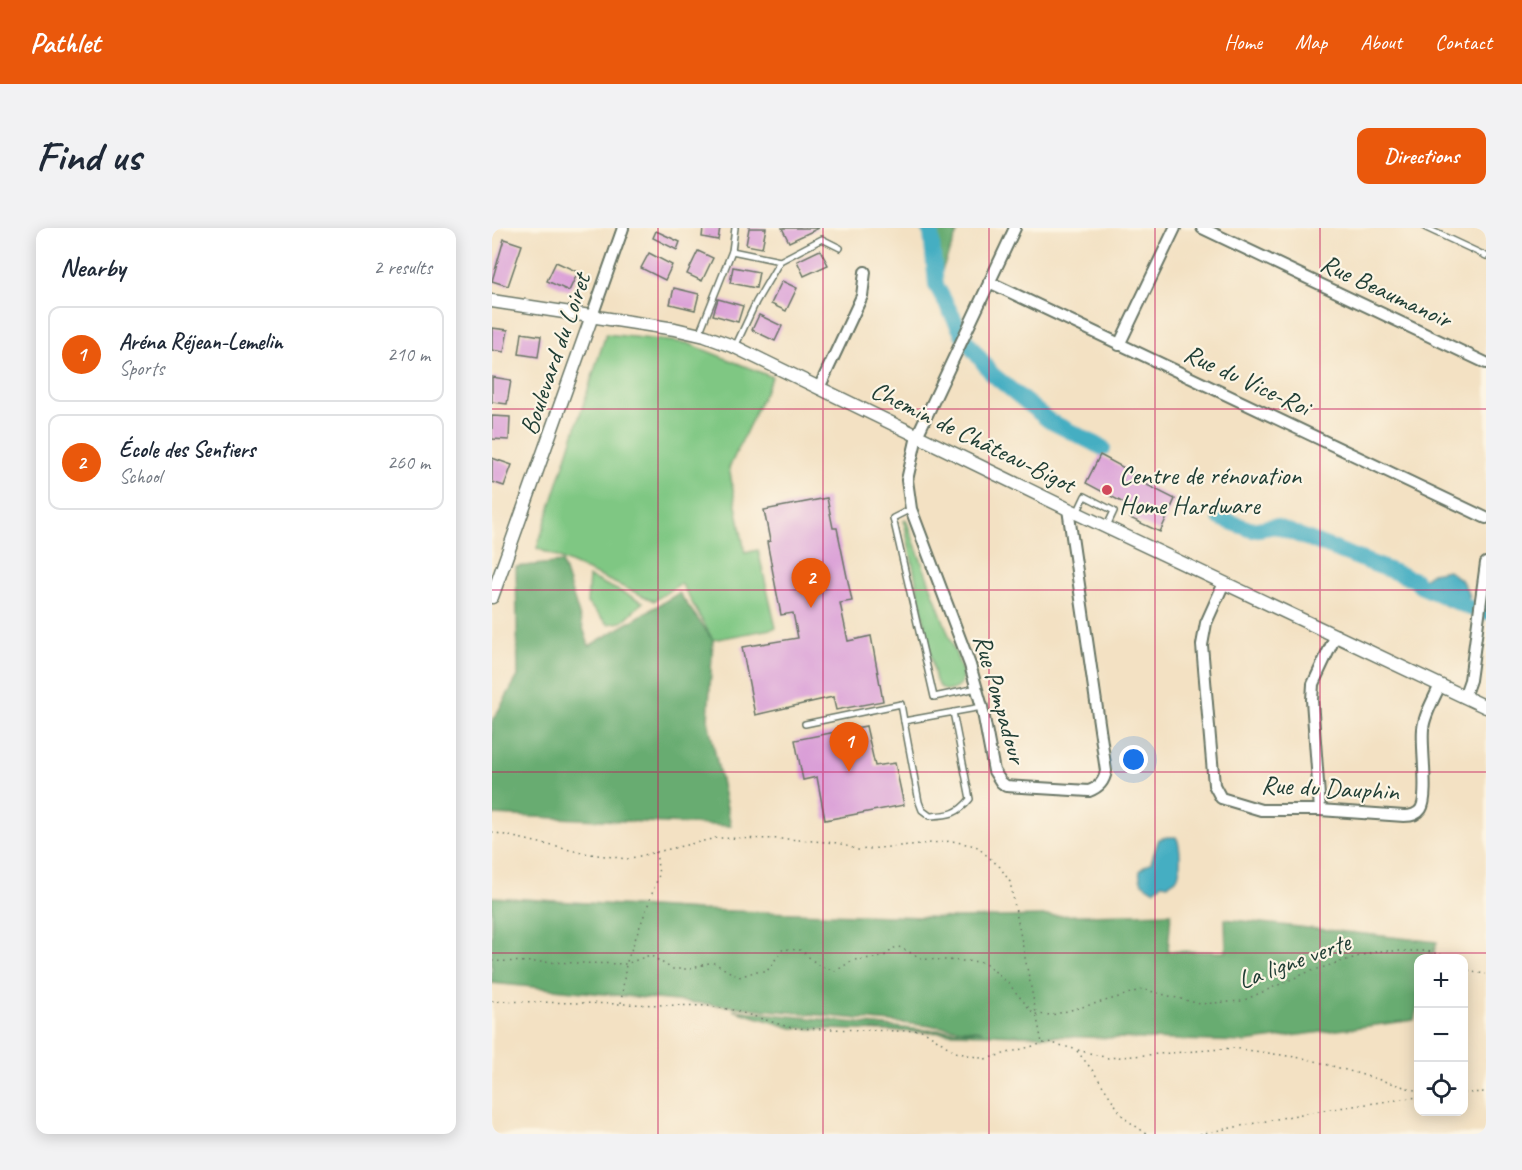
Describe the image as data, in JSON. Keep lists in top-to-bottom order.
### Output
{
  "streets": {
    "street": [
      "Rue Beaumanoir",
      "Boulevard du Loiret",
      "Rue du Vice-Roi",
      "Chemin de Château-Bigot",
      "Rue Pompadour",
      "Rue du Dauphin"
    ],
    "path": ["La ligne verte"]
  },
  "crossings": [
    ["Boulevard du Loiret", "Chemin de Château-Bigot"],
    ["Rue du Vice-Roi", "Rue Pompadour"],
    ["Chemin de Château-Bigot", "Rue Pompadour"],
    ["Chemin de Château-Bigot", "Rue du Dauphin"]
  ],
  "places": ["Centre de rénovation Home Hardware"],
  "page": {
    "header": "Pathlet",
    "nav": [
      "Home",
      "Map",
      "About",
      "Contact"
    ],
    "buttons": "Directions",
    "title": "Find us",
    "heading": ["Nearby", "2 results"],
    "list": [
      {
        "mark": "1",
        "name": "Aréna Réjean‑Lemelin",
        "note": "Sports",
        "value": "210 m"
      },
      {
        "mark": "2",
        "name": "École des Sentiers",
        "note": "School",
        "value": "260 m"
      }
    ],
    "pins": ["2", "1"],
    "map_buttons": ["+", "−"]
  }
}
